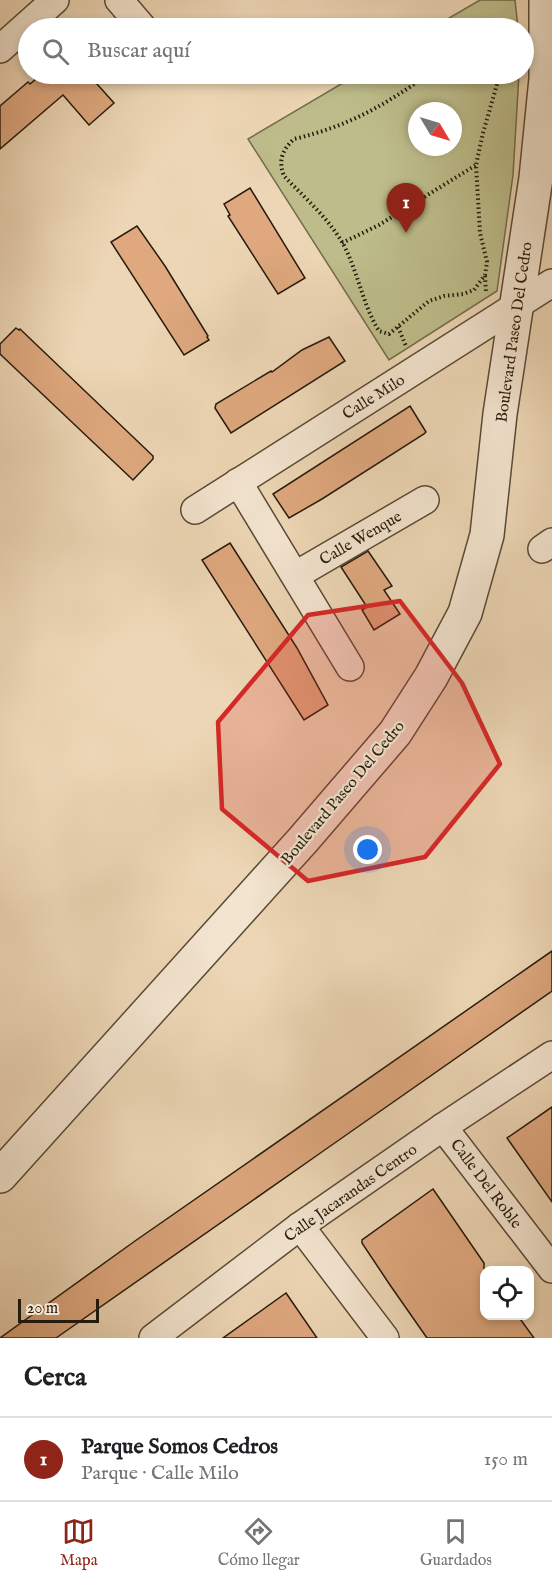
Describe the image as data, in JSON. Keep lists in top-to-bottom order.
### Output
{
  "streets": {
    "street": [
      "Boulevard Paseo Del Cedro",
      "Calle Milo",
      "Calle Wenque",
      "Calle Del Roble",
      "Calle Jacarandas Centro"
    ]
  },
  "crossings": [
    ["Boulevard Paseo Del Cedro", "Calle Milo"],
    ["Calle Del Roble", "Calle Jacarandas Centro"]
  ],
  "scale_bar": "20 m",
  "north": "bottom right",
  "page": {
    "search": "Buscar aquí",
    "pins": "1",
    "scale": "20 m",
    "heading": "Cerca",
    "list": [
      {
        "mark": "1",
        "name": "Parque Somos Cedros",
        "note": "Parque · Calle Milo",
        "value": "150 m"
      }
    ],
    "nav": ["Mapa", "Cómo llegar", "Guardados"]
  }
}
